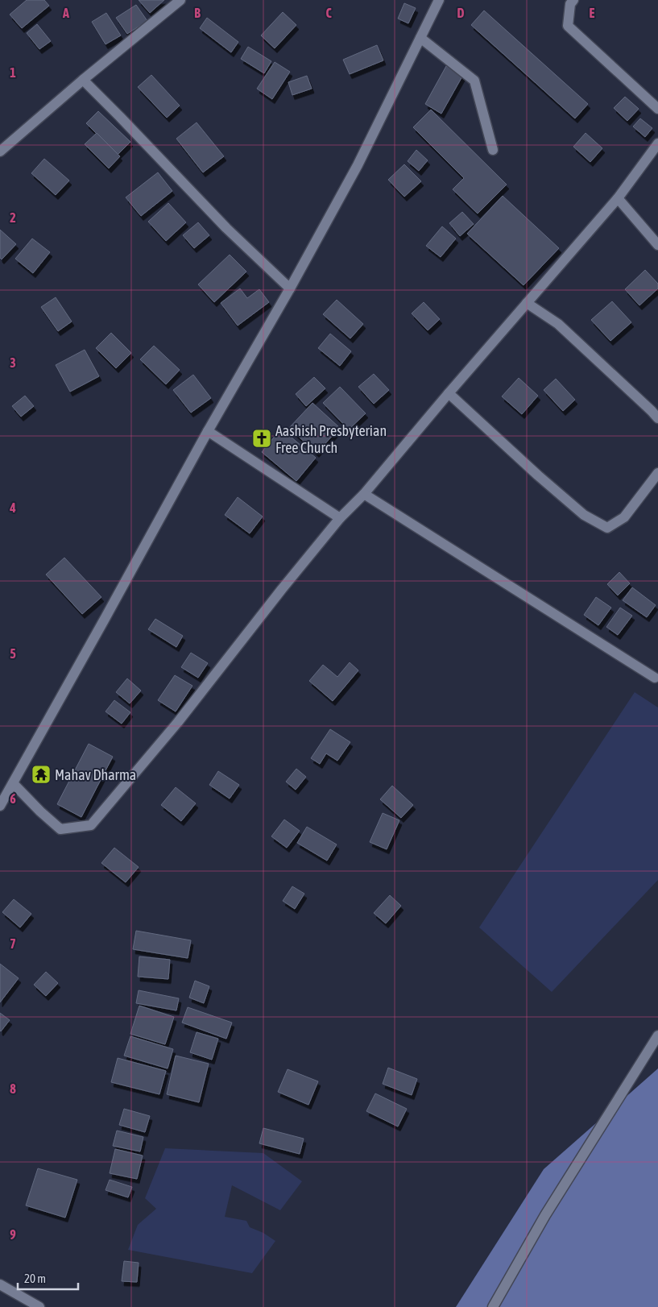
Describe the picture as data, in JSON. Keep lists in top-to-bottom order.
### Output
{
  "places": {
    "church": ["Aashish Presbyterian Free Church"],
    "temple": ["Mahav Dharma"]
  },
  "scale_bar": "20 m",
  "grid": {
    "columns": [
      "A",
      "B",
      "C",
      "D",
      "E"
    ],
    "rows": [
      "1",
      "2",
      "3",
      "4",
      "5",
      "6",
      "7",
      "8",
      "9"
    ]
  }
}
